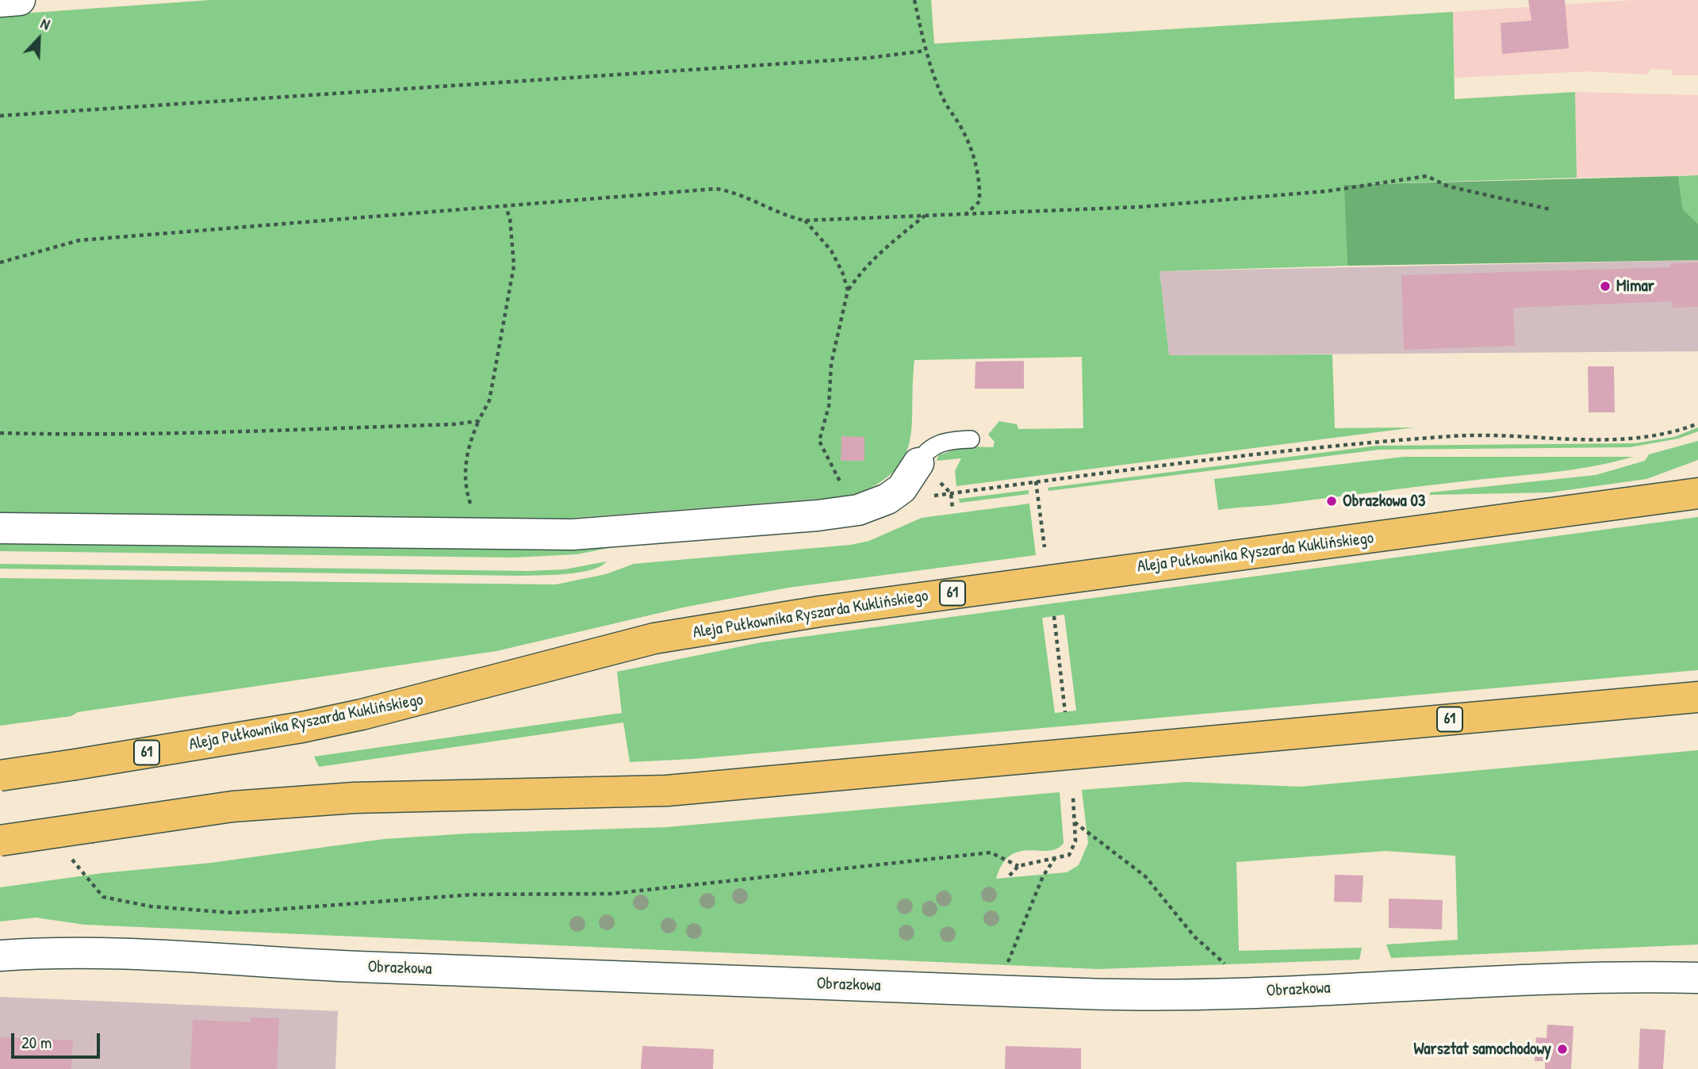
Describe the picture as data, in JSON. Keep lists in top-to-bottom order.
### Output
{
  "streets": {
    "main road": ["Aleja Pułkownika Ryszarda Kuklińskiego", "61"],
    "street": ["Obrazkowa"]
  },
  "places": ["Mimar", "Obrazkowa 03", "Warsztat samochodowy"],
  "scale_bar": "20 m",
  "north": "top right"
}
